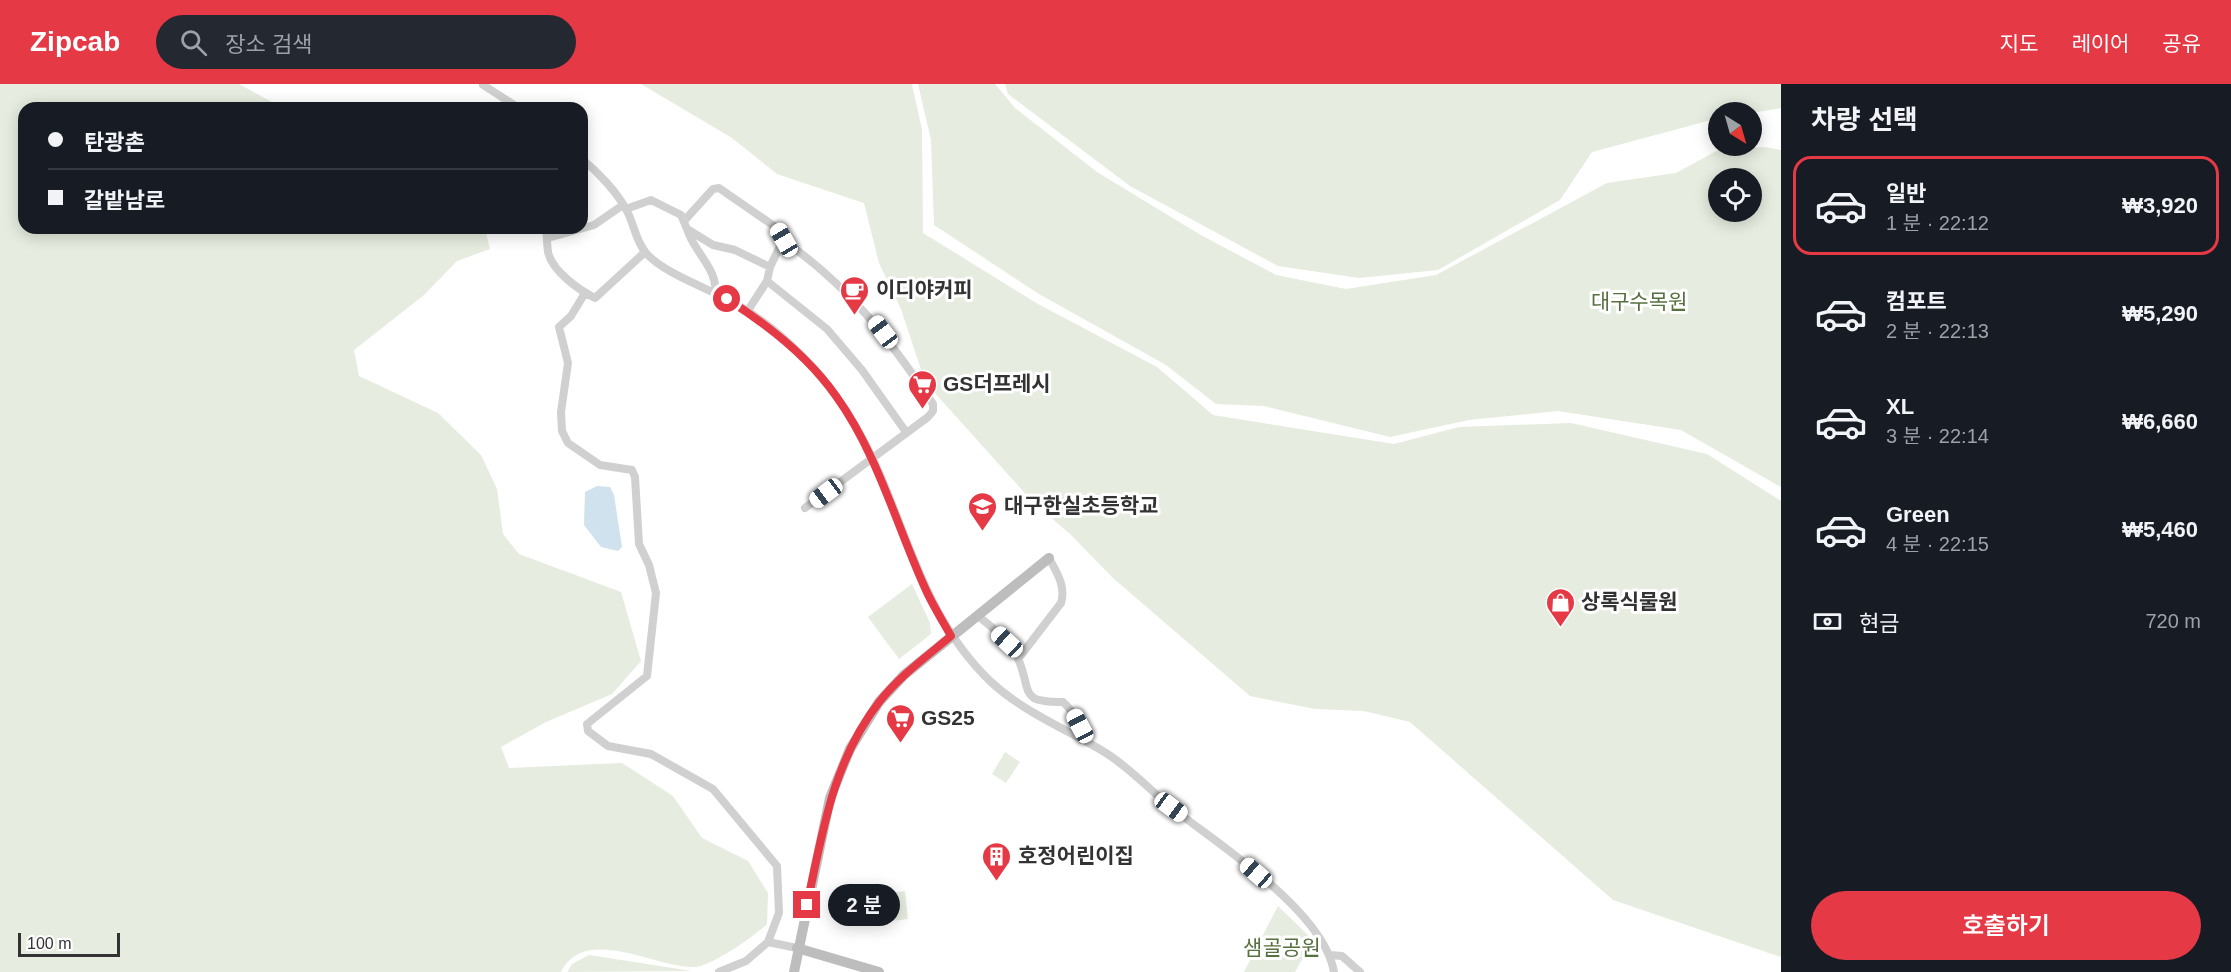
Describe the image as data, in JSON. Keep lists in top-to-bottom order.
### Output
{
  "parks": ["대구수목원", "샘골공원"],
  "places": {
    "cafe": ["이디야커피"],
    "supermarket": ["GS더프레시", "GS25"],
    "school or university": ["대구한실초등학교"],
    "shop": ["상록식물원"],
    "building": ["호정어린이집"]
  },
  "scale_bar": "100 m",
  "north": "bottom right",
  "page": {
    "header": "Zipcab",
    "search": "장소 검색",
    "nav": ["지도", "레이어", "공유"],
    "heading": "차량 선택",
    "banner": ["탄광촌", "갈밭남로"],
    "list": [
      {
        "name": "일반",
        "note": "1 분 · 22:12",
        "value": "₩3,920"
      },
      {
        "name": "컴포트",
        "note": "2 분 · 22:13",
        "value": "₩5,290"
      },
      {
        "name": "XL",
        "note": "3 분 · 22:14",
        "value": "₩6,660"
      },
      {
        "name": "Green",
        "note": "4 분 · 22:15",
        "value": "₩5,460"
      }
    ],
    "pay": ["현금", "720 m"],
    "buttons": "호출하기",
    "bubble": "2 분",
    "scale": "100 m"
  }
}
